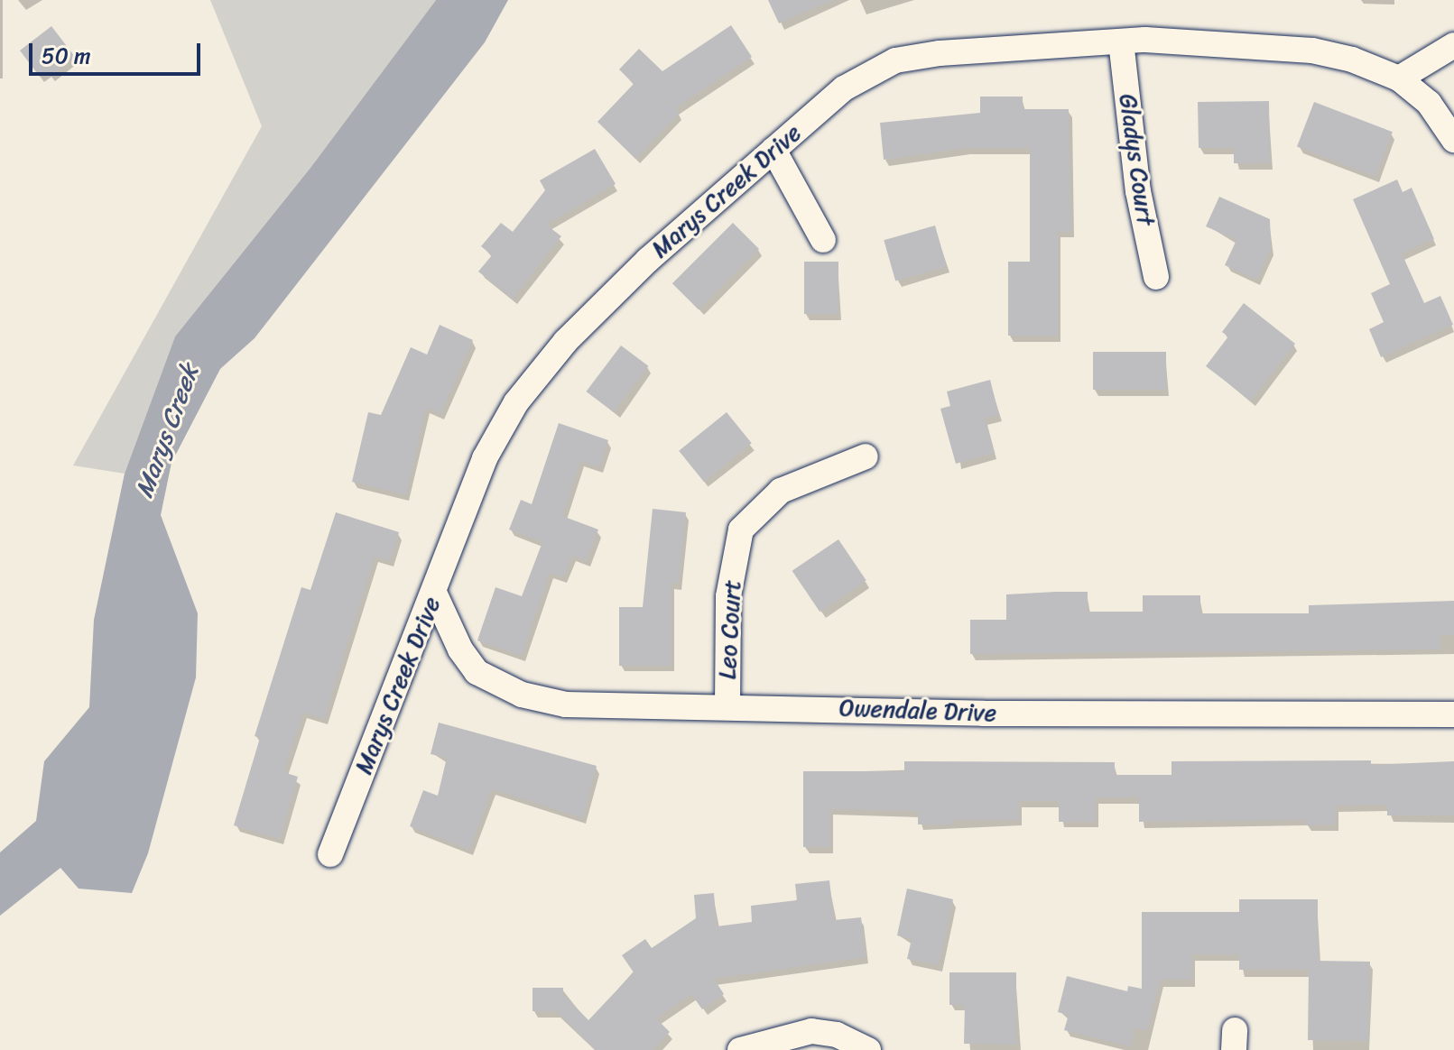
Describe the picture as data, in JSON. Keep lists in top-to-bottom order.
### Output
{
  "streets": {
    "street": [
      "Gladys Court",
      "Marys Creek Drive",
      "Leo Court",
      "Owendale Drive"
    ]
  },
  "crossings": [
    ["Gladys Court", "Marys Creek Drive"],
    ["Marys Creek Drive", "Owendale Drive"],
    ["Leo Court", "Owendale Drive"]
  ],
  "water": ["Marys Creek"],
  "scale_bar": "50 m"
}
